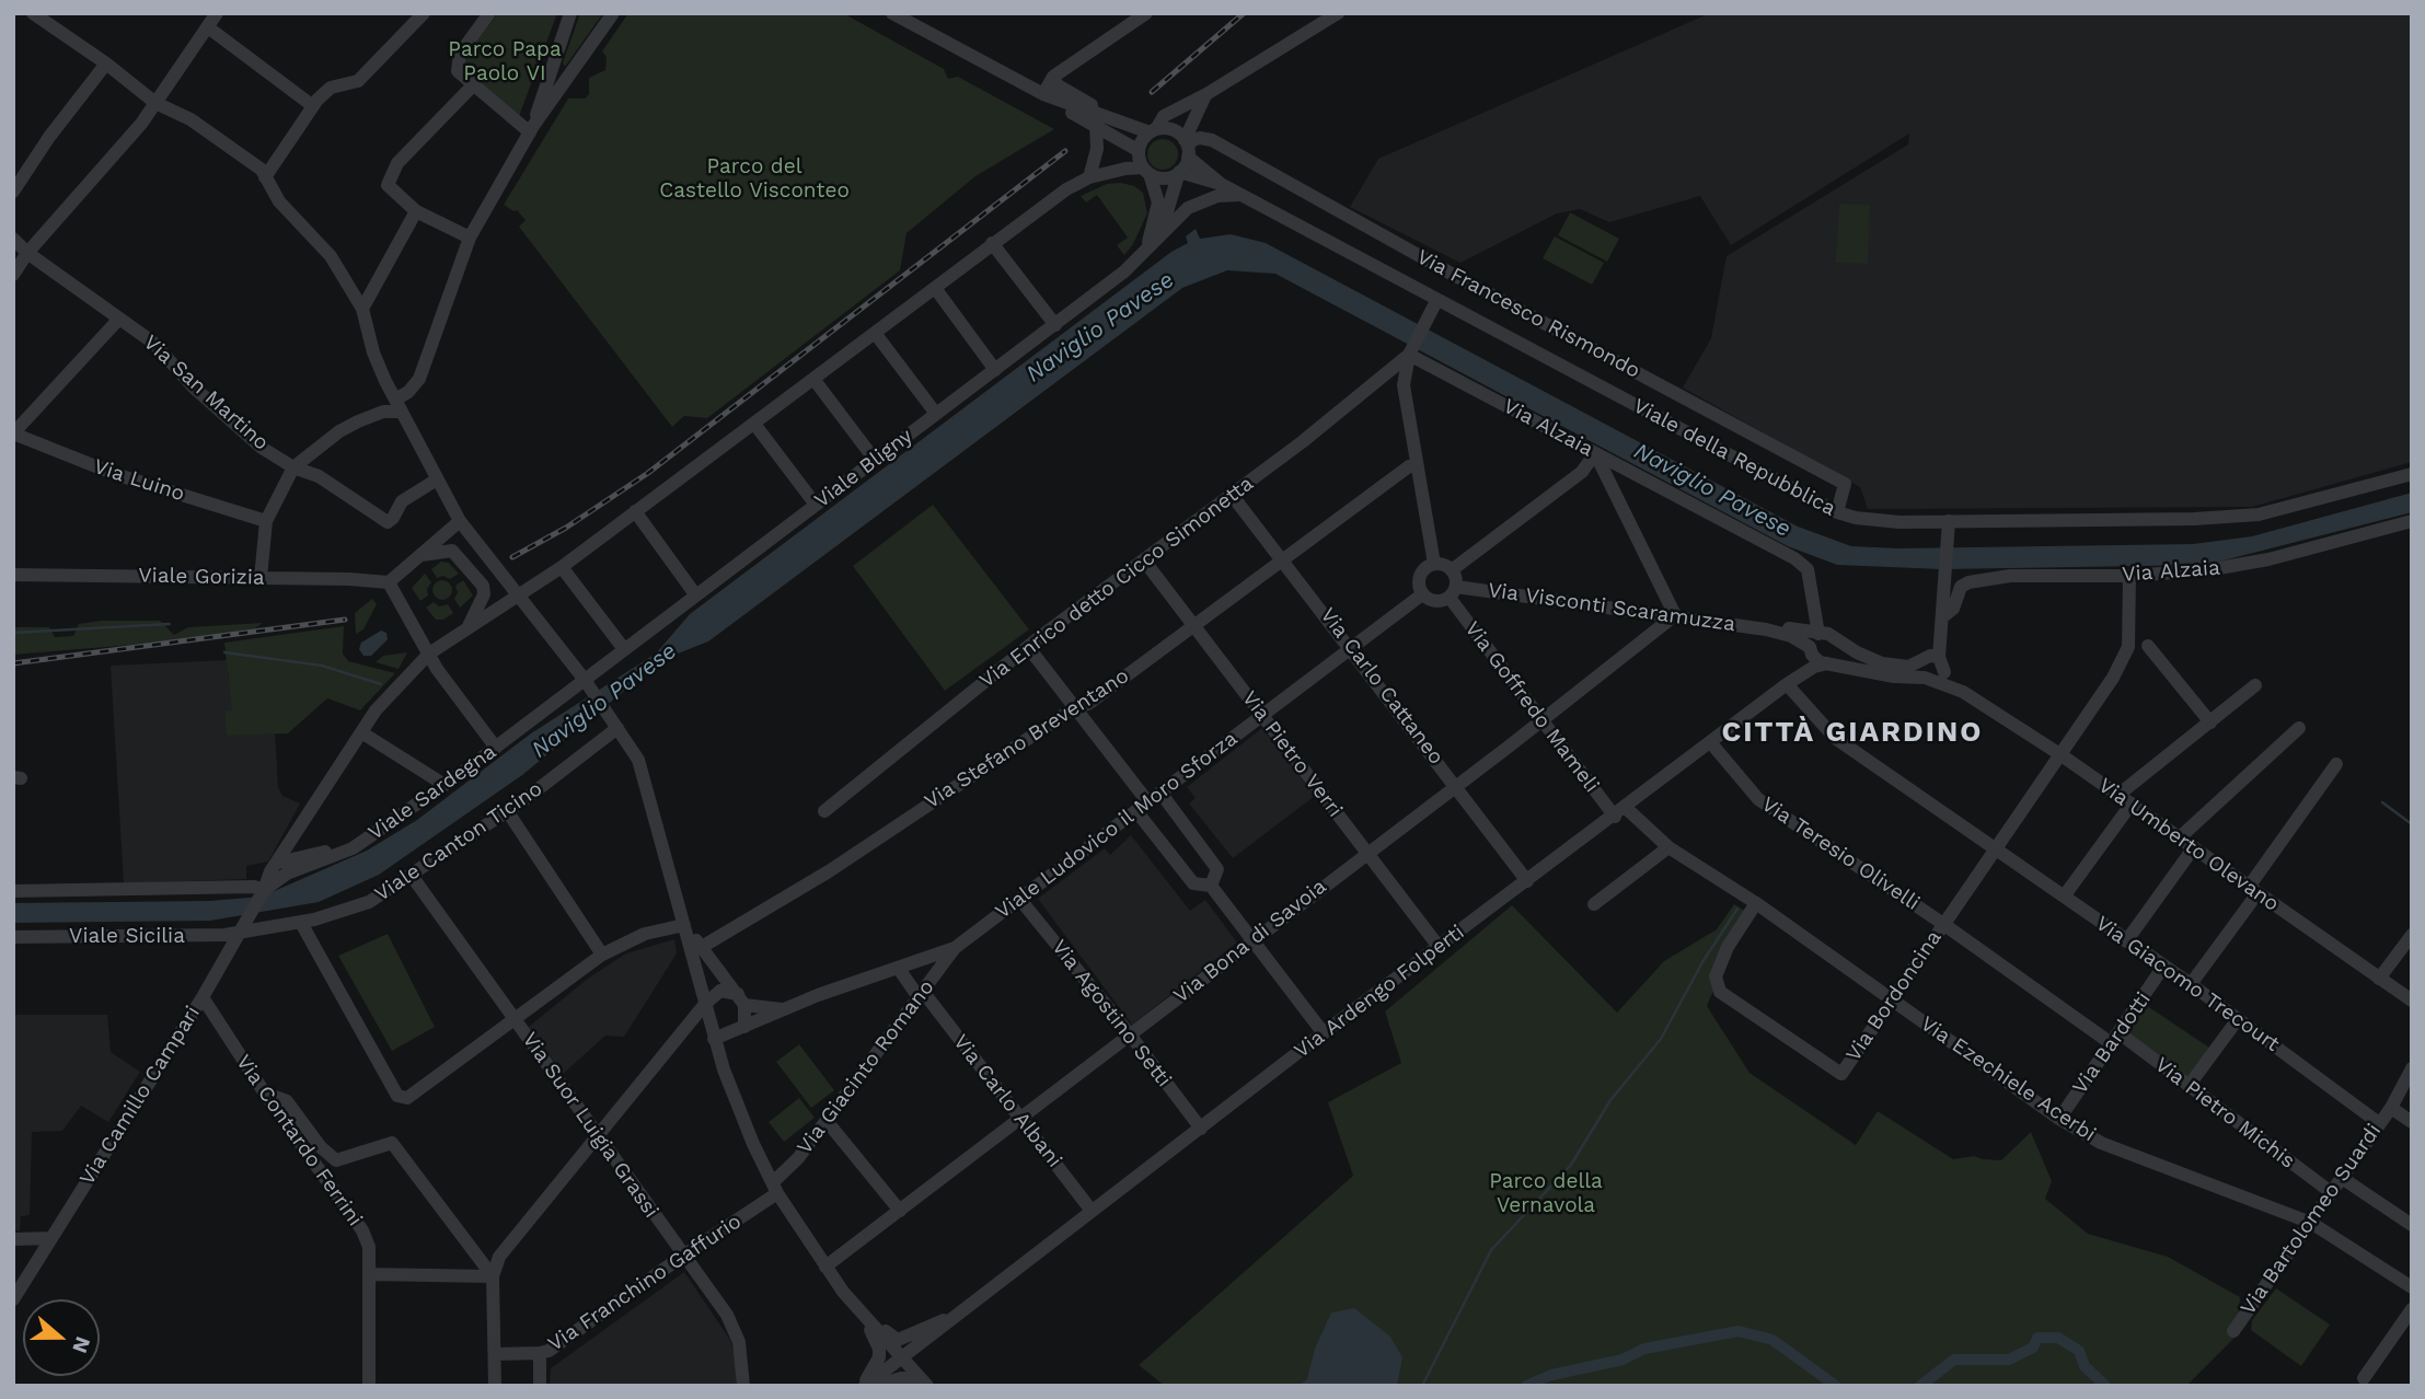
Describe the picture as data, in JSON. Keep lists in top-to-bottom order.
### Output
{
  "streets": {
    "street": [
      "Via Francesco Rismondo",
      "Via San Martino",
      "Via Alzaia",
      "Viale della Repubblica",
      "Viale Bligny",
      "Via Luino",
      "Viale Gorizia",
      "Via Enrico detto Cicco Simonetta",
      "Via Visconti Scaramuzza",
      "Via Carlo Cattaneo",
      "Via Goffredo Mameli",
      "Via Stefano Breventano",
      "Via Pietro Verri",
      "Viale Sardegna",
      "Viale Ludovico il Moro Sforza",
      "Viale Canton Ticino",
      "Via Umberto Olevano",
      "Via Teresio Olivelli",
      "Viale Sicilia",
      "Via Bona di Savoia",
      "Via Giacomo Trecourt",
      "Via Ardengo Folperti",
      "Via Bordoncina",
      "Via Agostino Setti",
      "Via Bardotti",
      "Via Giacinto Romano",
      "Via Ezechiele Acerbi",
      "Via Camillo Campari",
      "Via Carlo Albani",
      "Via Pietro Michis",
      "Via Suor Luigia Grassi",
      "Via Contardo Ferrini",
      "Via Bartolomeo Suardi",
      "Via Franchino Gaffurio"
    ]
  },
  "crossings": [
    ["Via Francesco Rismondo", "Viale della Repubblica"],
    ["Via Francesco Rismondo", "Viale Bligny"],
    ["Via Alzaia", "Via Enrico detto Cicco Simonetta"],
    ["Via Alzaia", "Via Visconti Scaramuzza"],
    ["Via Alzaia", "Via Ardengo Folperti"],
    ["Via Alzaia", "Via Bordoncina"],
    ["Viale della Repubblica", "Viale Bligny"],
    ["Viale Bligny", "Viale Sardegna"],
    ["Via Enrico detto Cicco Simonetta", "Via Carlo Cattaneo"],
    ["Via Enrico detto Cicco Simonetta", "Via Pietro Verri"],
    ["Via Visconti Scaramuzza", "Via Goffredo Mameli"],
    ["Via Visconti Scaramuzza", "Viale Ludovico il Moro Sforza"],
    ["Via Visconti Scaramuzza", "Via Bona di Savoia"],
    ["Via Visconti Scaramuzza", "Via Ardengo Folperti"],
    ["Via Carlo Cattaneo", "Via Stefano Breventano"],
    ["Via Carlo Cattaneo", "Viale Ludovico il Moro Sforza"],
    ["Via Carlo Cattaneo", "Via Bona di Savoia"],
    ["Via Carlo Cattaneo", "Via Ardengo Folperti"],
    ["Via Goffredo Mameli", "Viale Ludovico il Moro Sforza"],
    ["Via Goffredo Mameli", "Via Bona di Savoia"],
    ["Via Goffredo Mameli", "Via Ardengo Folperti"],
    ["Via Goffredo Mameli", "Via Ezechiele Acerbi"],
    ["Via Stefano Breventano", "Via Pietro Verri"],
    ["Via Pietro Verri", "Viale Ludovico il Moro Sforza"],
    ["Via Pietro Verri", "Via Bona di Savoia"],
    ["Via Pietro Verri", "Via Ardengo Folperti"],
    ["Viale Sardegna", "Via Camillo Campari"],
    ["Viale Ludovico il Moro Sforza", "Via Agostino Setti"],
    ["Viale Ludovico il Moro Sforza", "Via Giacinto Romano"],
    ["Viale Ludovico il Moro Sforza", "Via Carlo Albani"],
    ["Viale Canton Ticino", "Viale Sicilia"],
    ["Viale Canton Ticino", "Via Camillo Campari"],
    ["Viale Canton Ticino", "Via Suor Luigia Grassi"],
    ["Via Umberto Olevano", "Via Ardengo Folperti"],
    ["Via Umberto Olevano", "Via Bordoncina"],
    ["Via Teresio Olivelli", "Via Ardengo Folperti"],
    ["Via Teresio Olivelli", "Via Bordoncina"],
    ["Via Teresio Olivelli", "Via Bardotti"],
    ["Via Teresio Olivelli", "Via Pietro Michis"],
    ["Viale Sicilia", "Via Camillo Campari"],
    ["Via Bona di Savoia", "Via Agostino Setti"],
    ["Via Bona di Savoia", "Via Carlo Albani"],
    ["Via Giacomo Trecourt", "Via Ardengo Folperti"],
    ["Via Giacomo Trecourt", "Via Bordoncina"],
    ["Via Giacomo Trecourt", "Via Bardotti"],
    ["Via Giacomo Trecourt", "Via Bartolomeo Suardi"],
    ["Via Ardengo Folperti", "Via Agostino Setti"],
    ["Via Ardengo Folperti", "Via Carlo Albani"],
    ["Via Bordoncina", "Via Ezechiele Acerbi"],
    ["Via Bardotti", "Via Ezechiele Acerbi"],
    ["Via Bardotti", "Via Pietro Michis"],
    ["Via Giacinto Romano", "Via Carlo Albani"],
    ["Via Giacinto Romano", "Via Franchino Gaffurio"],
    ["Via Ezechiele Acerbi", "Via Bartolomeo Suardi"],
    ["Via Camillo Campari", "Via Contardo Ferrini"],
    ["Via Pietro Michis", "Via Bartolomeo Suardi"],
    ["Via Suor Luigia Grassi", "Via Franchino Gaffurio"]
  ],
  "districts": ["CITTÀ GIARDINO"],
  "water": ["Naviglio Pavese"],
  "parks": ["Parco Papa Paolo VI", "Parco del Castello Visconteo", "Parco della Vernavola"],
  "north": "right"
}
